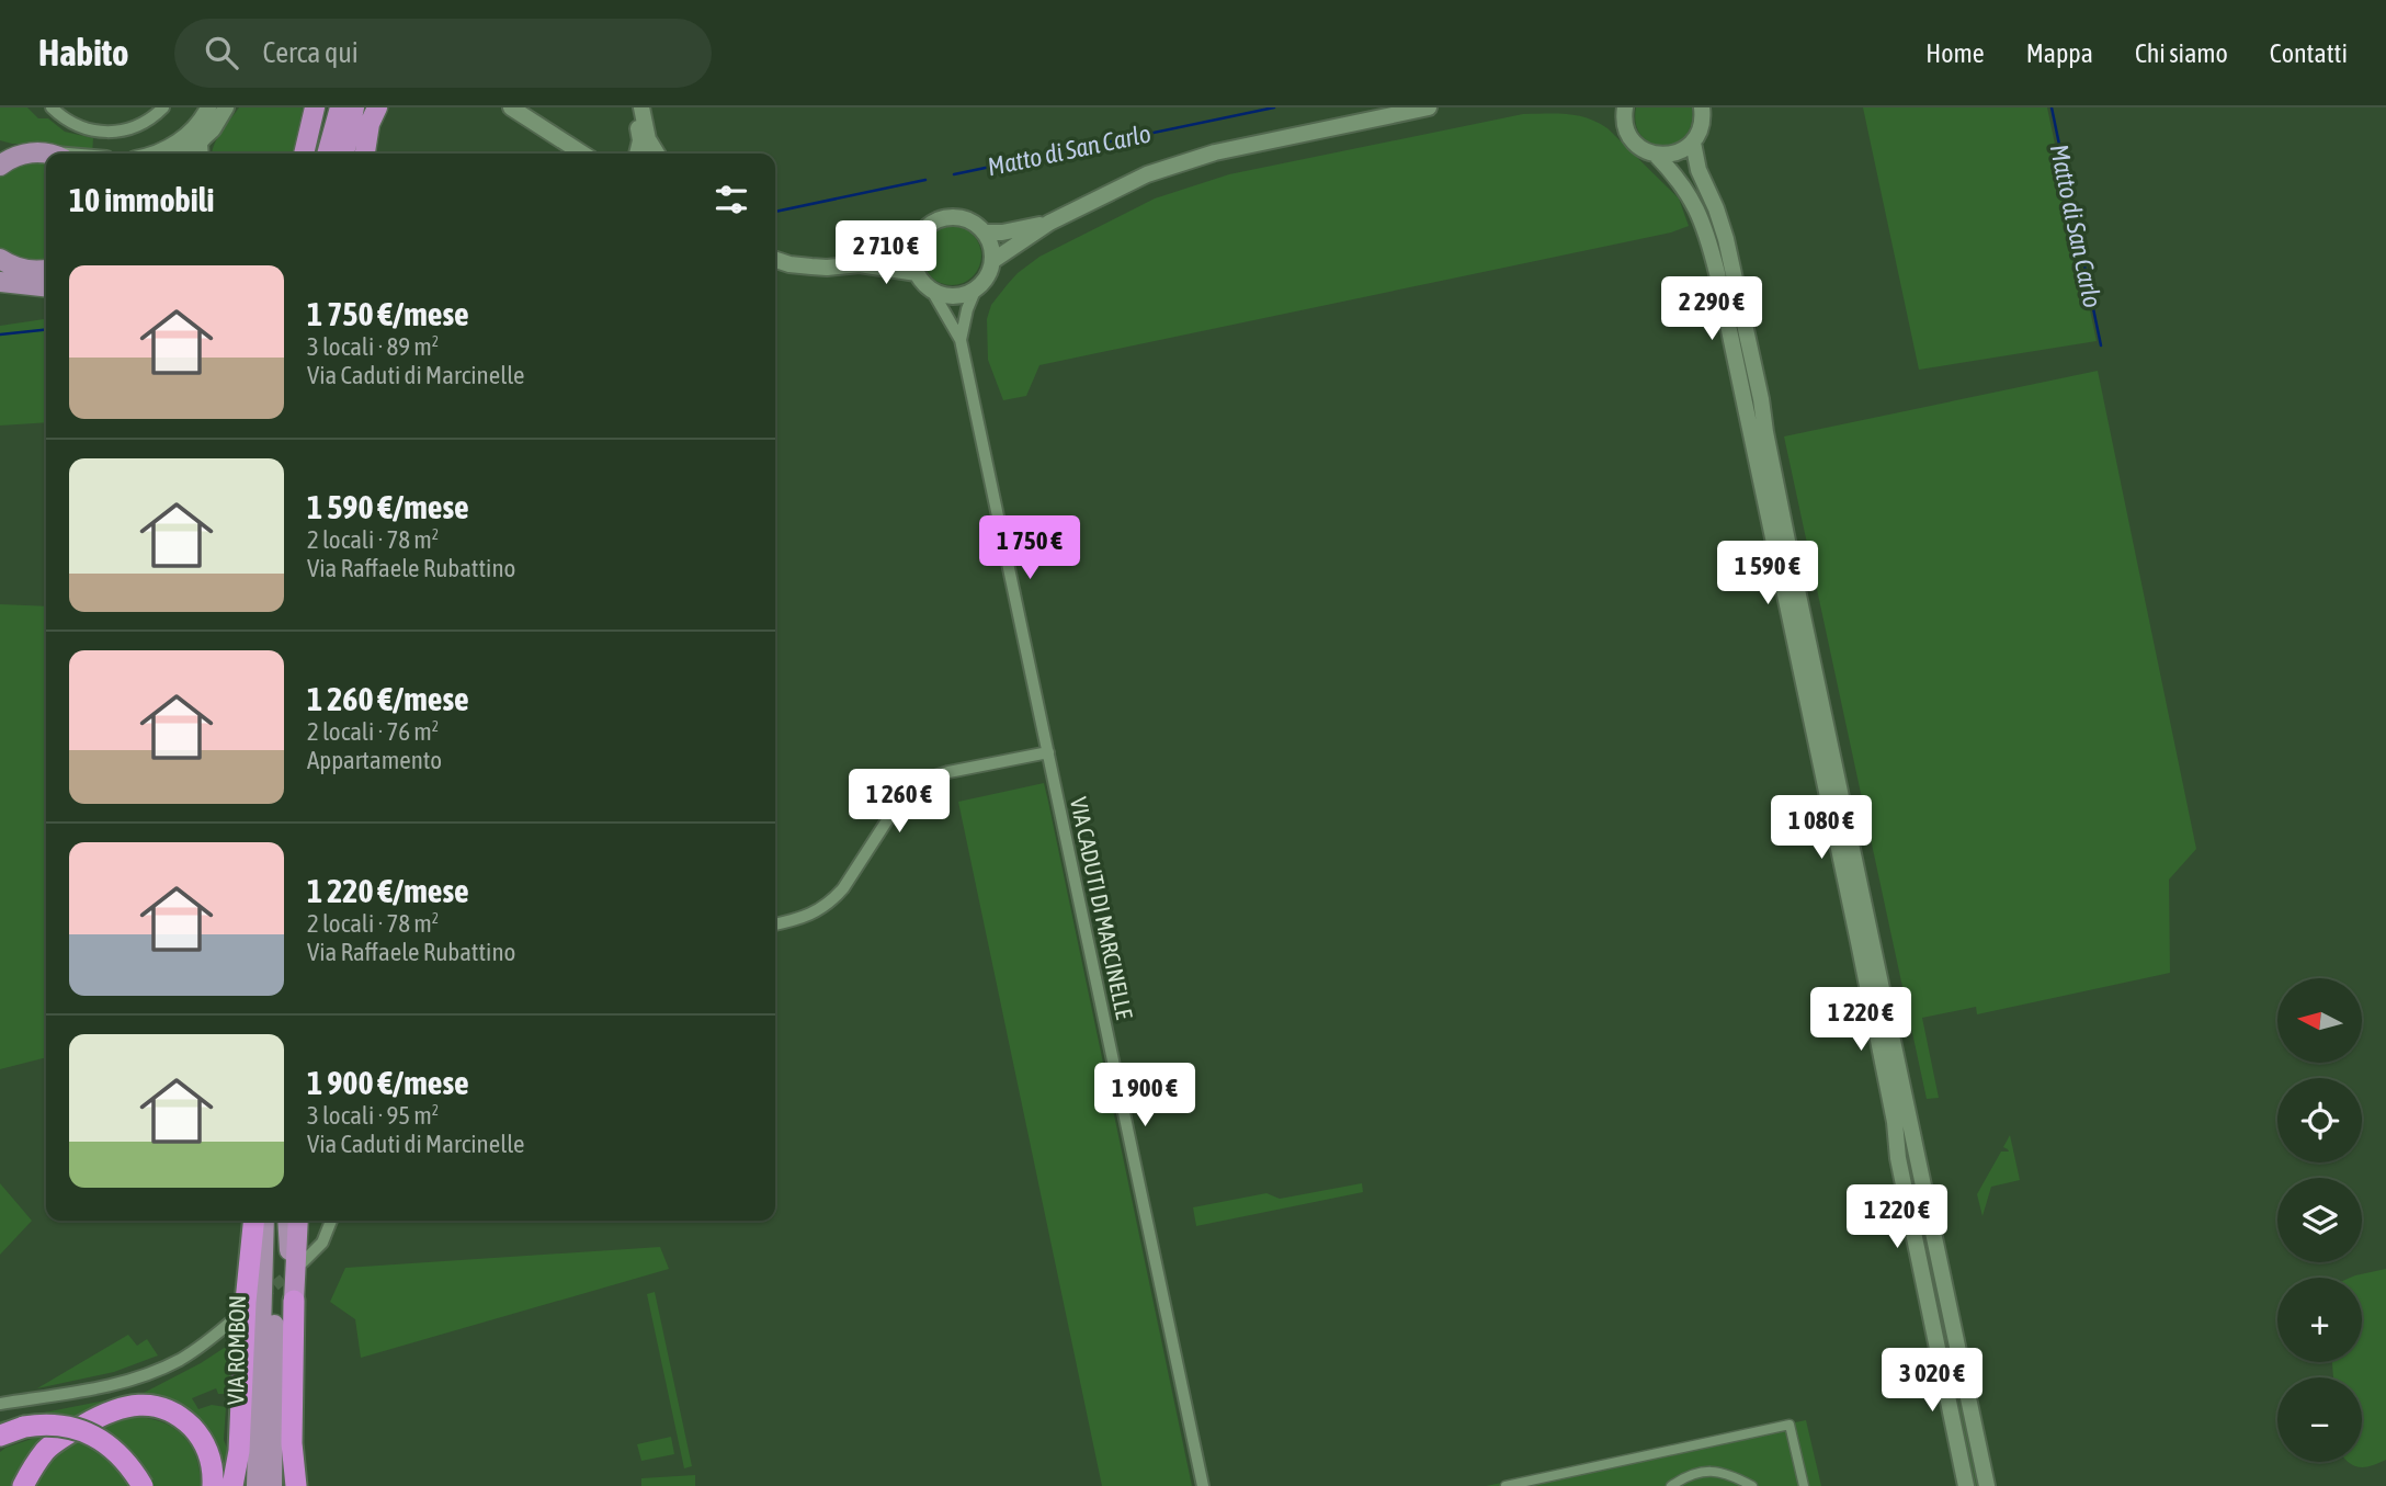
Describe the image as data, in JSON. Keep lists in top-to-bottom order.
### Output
{
  "streets": {
    "main road": ["VIA ROMBON"],
    "street": ["VIA CADUTI DI MARCINELLE"]
  },
  "water": ["Matto di San Carlo"],
  "north": "left",
  "page": {
    "header": "Habito",
    "search": "Cerca qui",
    "nav": [
      "Home",
      "Mappa",
      "Chi siamo",
      "Contatti"
    ],
    "heading": "10 immobili",
    "price": [
      "2 710 €",
      "2 290 €",
      "1 750 €",
      "1 590 €",
      "1 260 €",
      "1 080 €",
      "1 220 €",
      "1 900 €",
      "1 220 €",
      "3 020 €"
    ],
    "list": [
      {
        "name": "1 750 €/mese",
        "note": "3 locali · 89 m² · Via Caduti di Marcinelle"
      },
      {
        "name": "1 590 €/mese",
        "note": "2 locali · 78 m² · Via Raffaele Rubattino"
      },
      {
        "name": "1 260 €/mese",
        "note": "2 locali · 76 m² · Appartamento"
      },
      {
        "name": "1 220 €/mese",
        "note": "2 locali · 78 m² · Via Raffaele Rubattino"
      },
      {
        "name": "1 900 €/mese",
        "note": "3 locali · 95 m² · Via Caduti di Marcinelle"
      }
    ],
    "map_buttons": ["+", "−"]
  }
}
